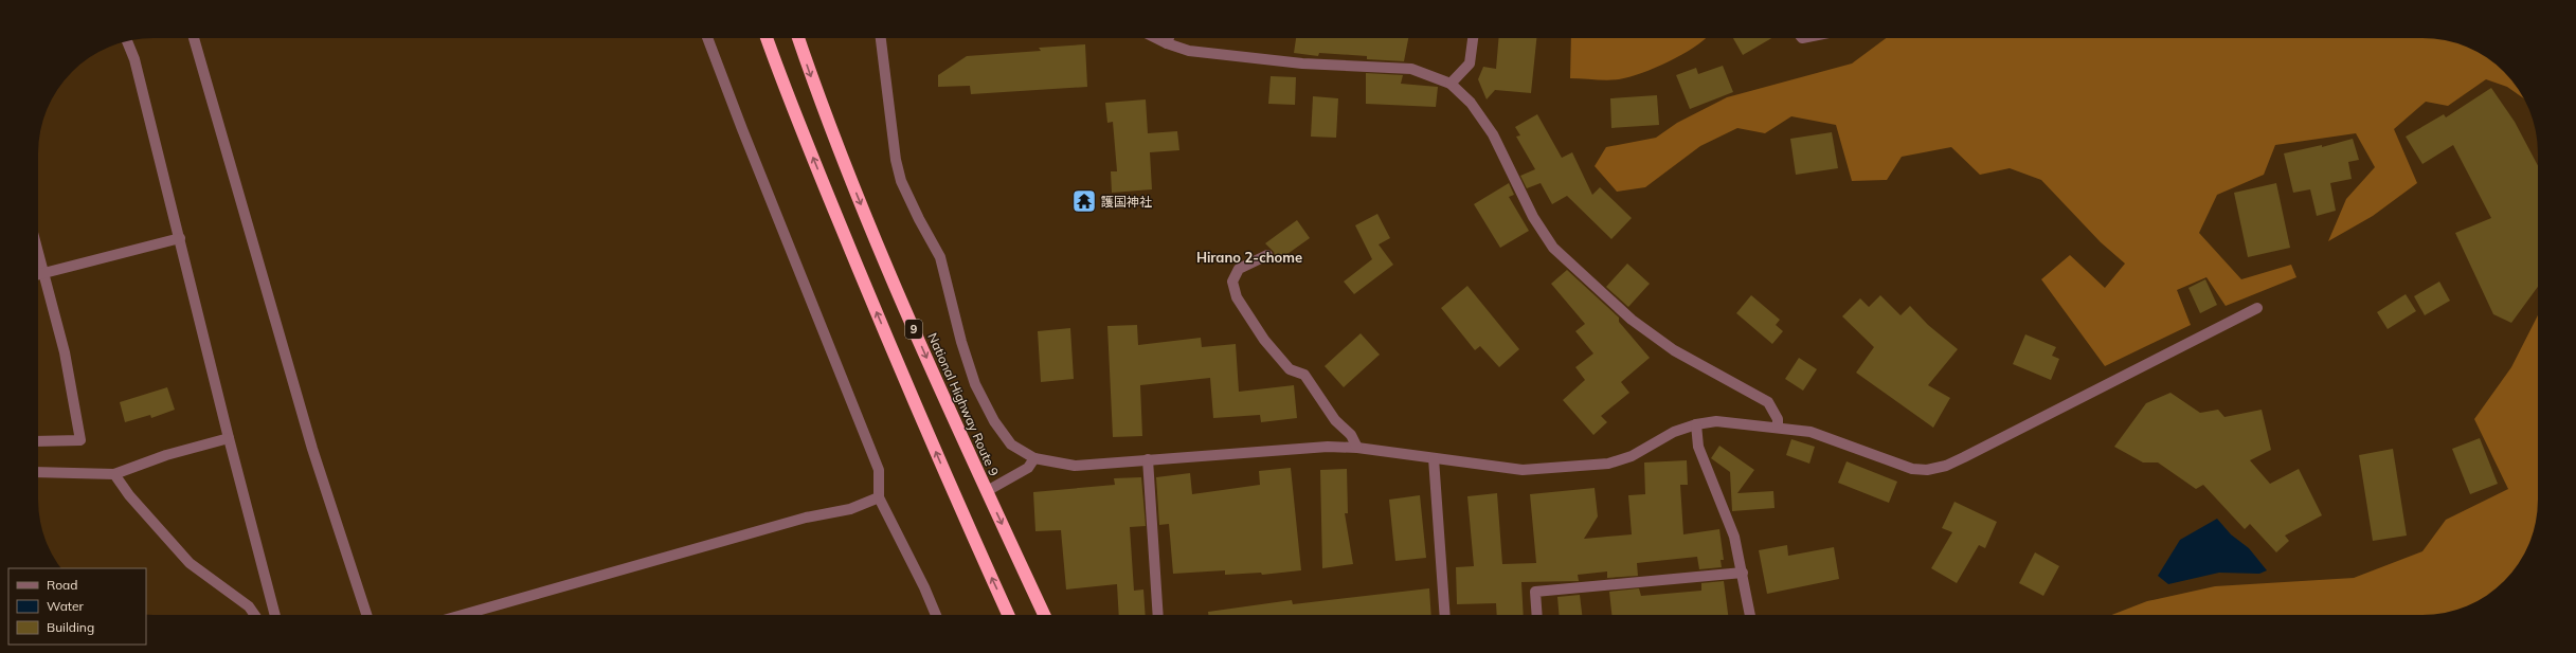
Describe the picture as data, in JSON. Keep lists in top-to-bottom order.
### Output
{
  "streets": {
    "highway": ["9", "National Highway Route 9"]
  },
  "districts": ["Hirano 2-chome"],
  "places": {
    "temple": ["護国神社"]
  },
  "legend": ["Road", "Water", "Building"]
}
